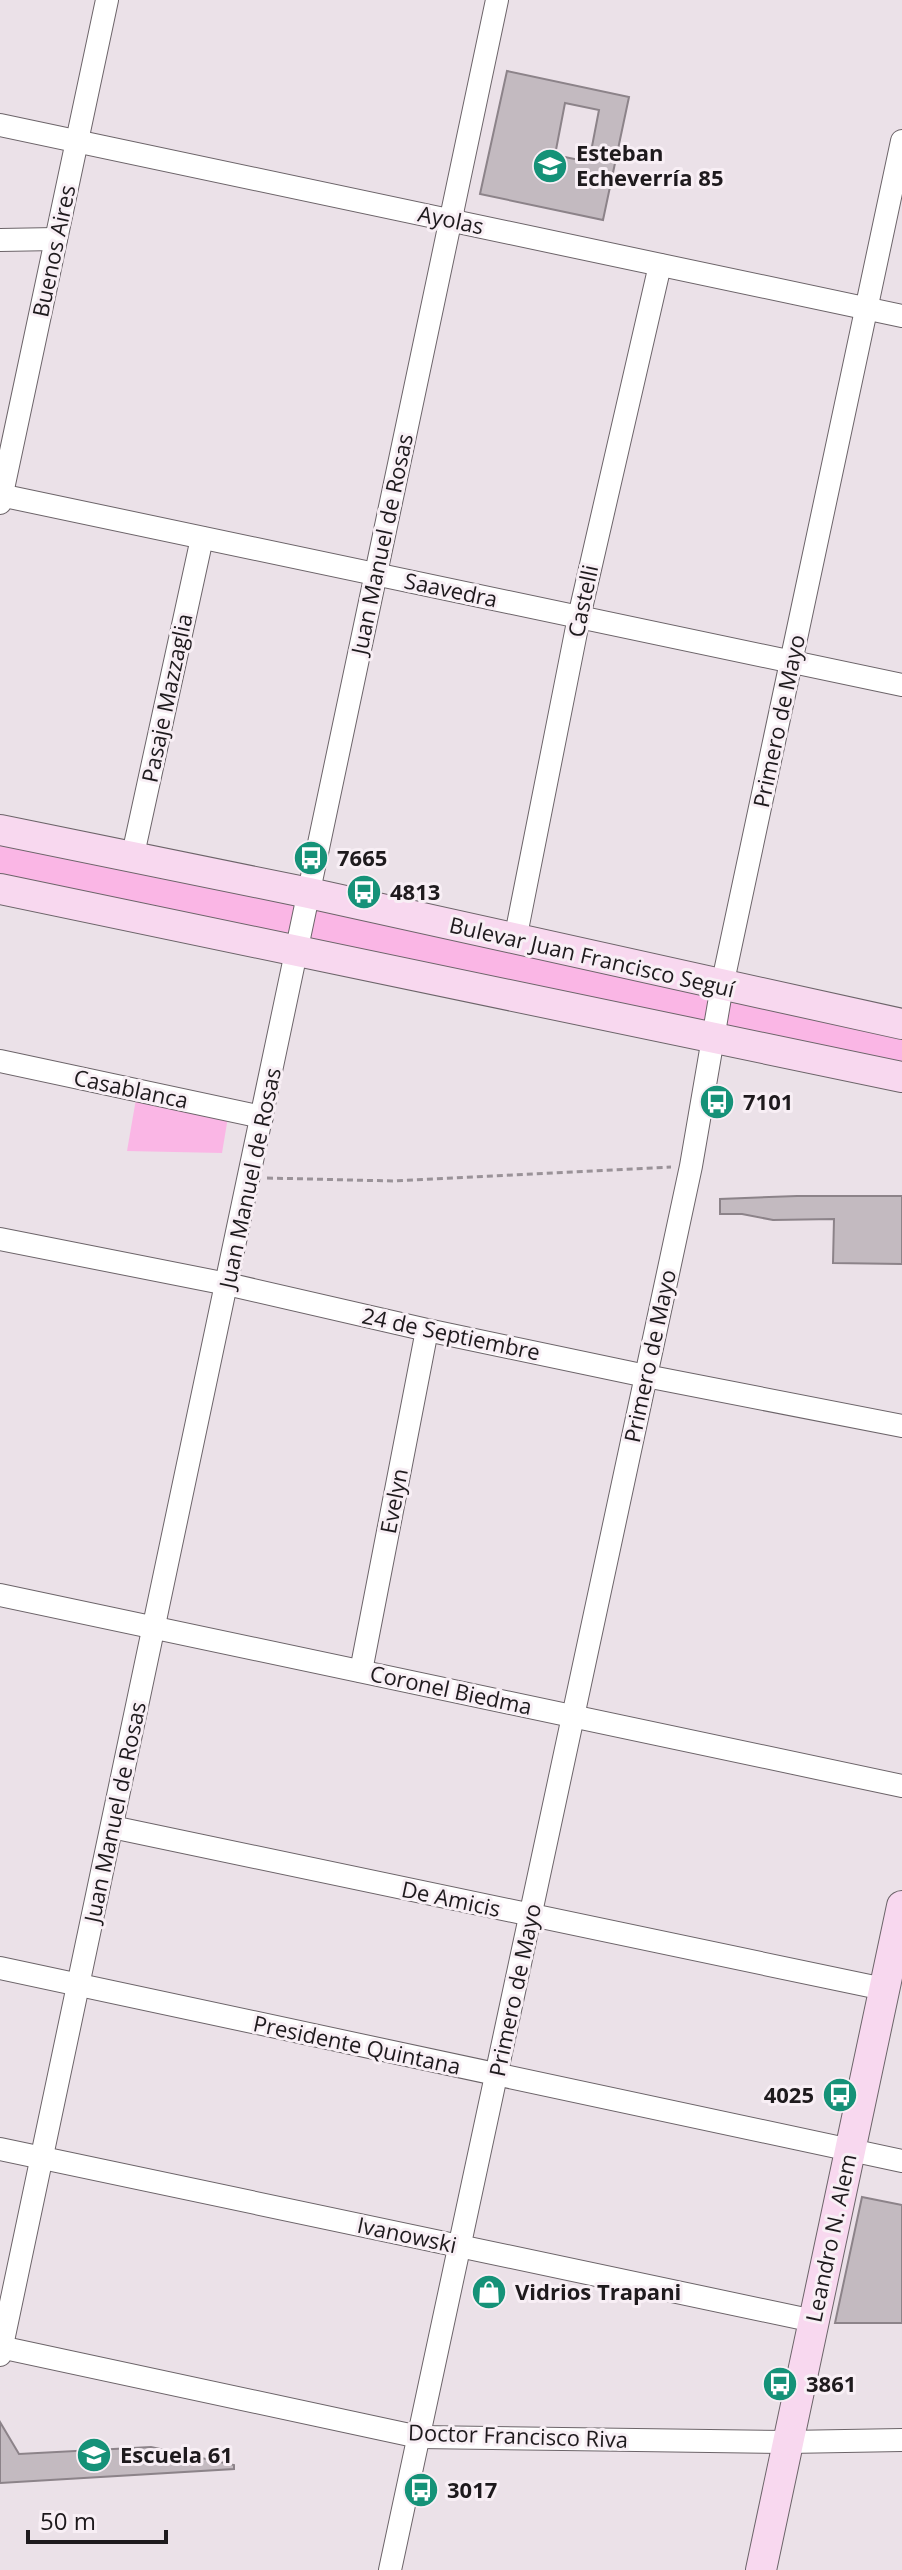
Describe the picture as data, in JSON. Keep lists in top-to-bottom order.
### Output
{
  "streets": {
    "main road": ["Bulevar Juan Francisco Seguí", "Leandro N. Alem"],
    "street": [
      "Ayolas",
      "Buenos Aires",
      "Juan Manuel de Rosas",
      "Saavedra",
      "Castelli",
      "Pasaje Mazzaglia",
      "Primero de Mayo",
      "Casablanca",
      "24 de Septiembre",
      "Evelyn",
      "Coronel Biedma",
      "De Amicis",
      "Presidente Quintana",
      "Ivanowski",
      "Doctor Francisco Riva"
    ]
  },
  "crossings": [
    ["Ayolas", "Buenos Aires"],
    ["Ayolas", "Juan Manuel de Rosas"],
    ["Ayolas", "Castelli"],
    ["Ayolas", "Primero de Mayo"],
    ["Buenos Aires", "Saavedra"],
    ["Juan Manuel de Rosas", "Saavedra"],
    ["Juan Manuel de Rosas", "Bulevar Juan Francisco Seguí"],
    ["Juan Manuel de Rosas", "Casablanca"],
    ["Juan Manuel de Rosas", "24 de Septiembre"],
    ["Juan Manuel de Rosas", "Coronel Biedma"],
    ["Juan Manuel de Rosas", "De Amicis"],
    ["Juan Manuel de Rosas", "Presidente Quintana"],
    ["Juan Manuel de Rosas", "Ivanowski"],
    ["Juan Manuel de Rosas", "Doctor Francisco Riva"],
    ["Saavedra", "Castelli"],
    ["Saavedra", "Pasaje Mazzaglia"],
    ["Saavedra", "Primero de Mayo"],
    ["Castelli", "Bulevar Juan Francisco Seguí"],
    ["Pasaje Mazzaglia", "Bulevar Juan Francisco Seguí"],
    ["Primero de Mayo", "Bulevar Juan Francisco Seguí"],
    ["Primero de Mayo", "24 de Septiembre"],
    ["Primero de Mayo", "Coronel Biedma"],
    ["Primero de Mayo", "De Amicis"],
    ["Primero de Mayo", "Presidente Quintana"],
    ["Primero de Mayo", "Ivanowski"],
    ["Primero de Mayo", "Doctor Francisco Riva"],
    ["24 de Septiembre", "Evelyn"],
    ["Evelyn", "Coronel Biedma"],
    ["De Amicis", "Leandro N. Alem"],
    ["Presidente Quintana", "Leandro N. Alem"],
    ["Ivanowski", "Leandro N. Alem"],
    ["Leandro N. Alem", "Doctor Francisco Riva"]
  ],
  "places": {
    "school or university": ["Esteban Echeverría 85", "Escuela 61"],
    "bus stop": [
      "7665",
      "4813",
      "7101",
      "4025",
      "3861",
      "3017"
    ],
    "shop": ["Vidrios Trapani"]
  },
  "scale_bar": "50 m"
}
